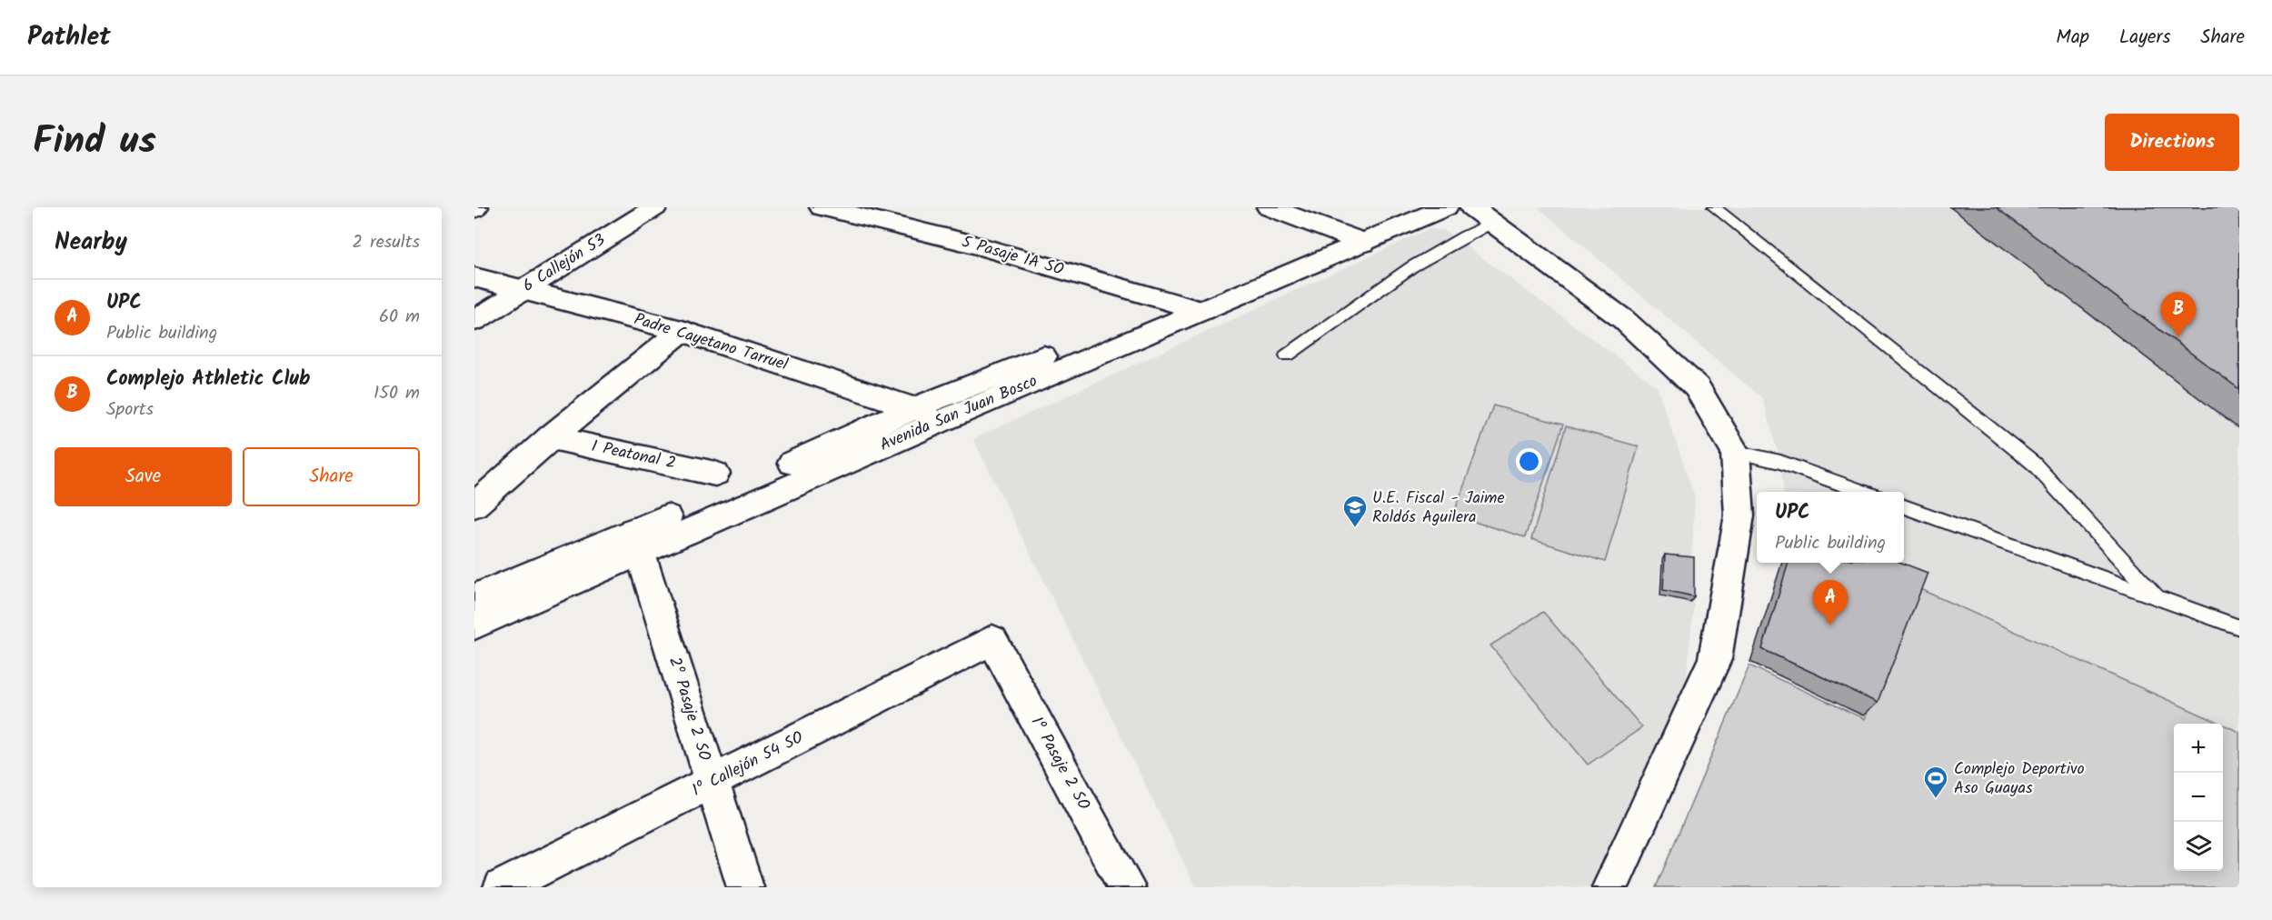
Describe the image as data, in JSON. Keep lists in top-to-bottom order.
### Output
{
  "streets": {
    "street": [
      "5 Pasaje 1A SO",
      "6 Callejón 53",
      "Padre Cayetano Tarruel",
      "Avenida San Juan Bosco",
      "1 Peatonal 2",
      "2º Pasaje 2 SO",
      "1º Pasaje 2 SO",
      "1º Callejón 54 SO"
    ]
  },
  "crossings": [
    ["5 Pasaje 1A SO", "Avenida San Juan Bosco"],
    ["6 Callejón 53", "Padre Cayetano Tarruel"],
    ["Padre Cayetano Tarruel", "Avenida San Juan Bosco"],
    ["Avenida San Juan Bosco", "2º Pasaje 2 SO"],
    ["2º Pasaje 2 SO", "1º Callejón 54 SO"],
    ["1º Pasaje 2 SO", "1º Callejón 54 SO"]
  ],
  "places": {
    "school or university": ["U.E. Fiscal - Jaime Roldós Aguilera"],
    "sports": ["Complejo Deportivo Aso Guayas"]
  },
  "page": {
    "header": "Pathlet",
    "nav": ["Map", "Layers", "Share"],
    "title": "Find us",
    "buttons": [
      "Directions",
      ["Save", "Share"]
    ],
    "heading": ["Nearby", "2 results"],
    "list": [
      {
        "mark": "A",
        "name": "UPC",
        "note": "Public building",
        "value": "60 m"
      },
      {
        "mark": "B",
        "name": "Complejo Athletic Club",
        "note": "Sports",
        "value": "150 m"
      }
    ],
    "pins": ["B", "A"],
    "popup": ["UPC", "Public building"],
    "map_buttons": ["+", "−"]
  }
}
